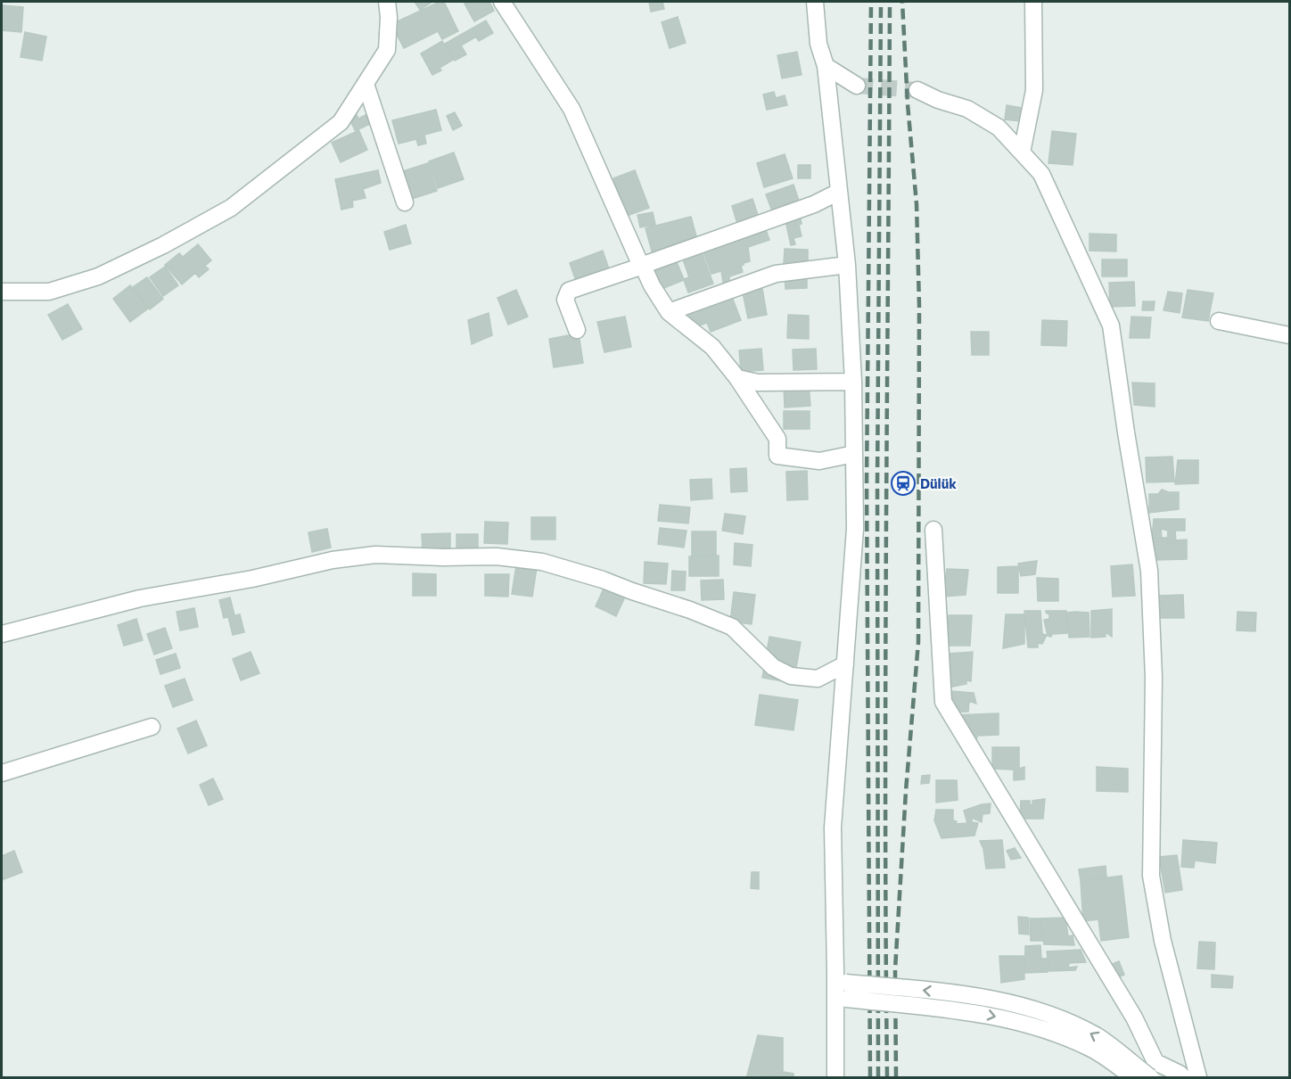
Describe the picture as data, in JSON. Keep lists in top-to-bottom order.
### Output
{
  "places": {
    "station": ["Dülük"]
  }
}
